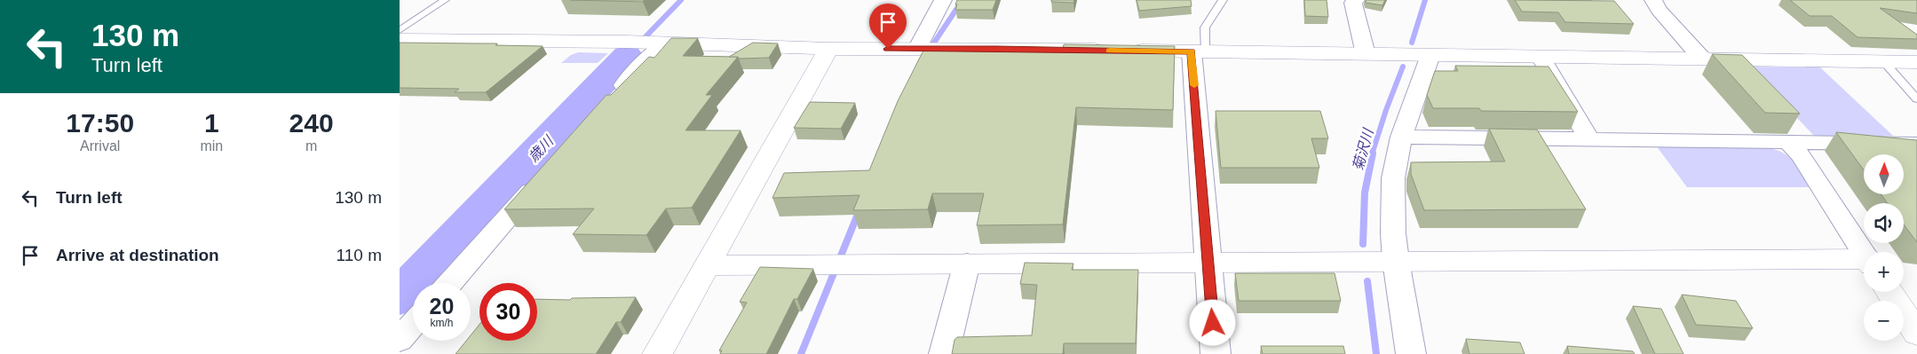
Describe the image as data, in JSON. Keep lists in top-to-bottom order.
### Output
{
  "water": ["歳川", "菊沢川"],
  "north": "top",
  "page": {
    "turn": ["130 m", "Turn left"],
    "eta": [
      "17:50",
      "Arrival",
      "1",
      "min",
      "240",
      "m"
    ],
    "map_buttons": ["+", "−"],
    "list": [
      {
        "name": "Turn left",
        "value": "130 m"
      },
      {
        "name": "Arrive at destination",
        "value": "110 m"
      }
    ],
    "speed": "20 km/h",
    "limit": "30"
  }
}
